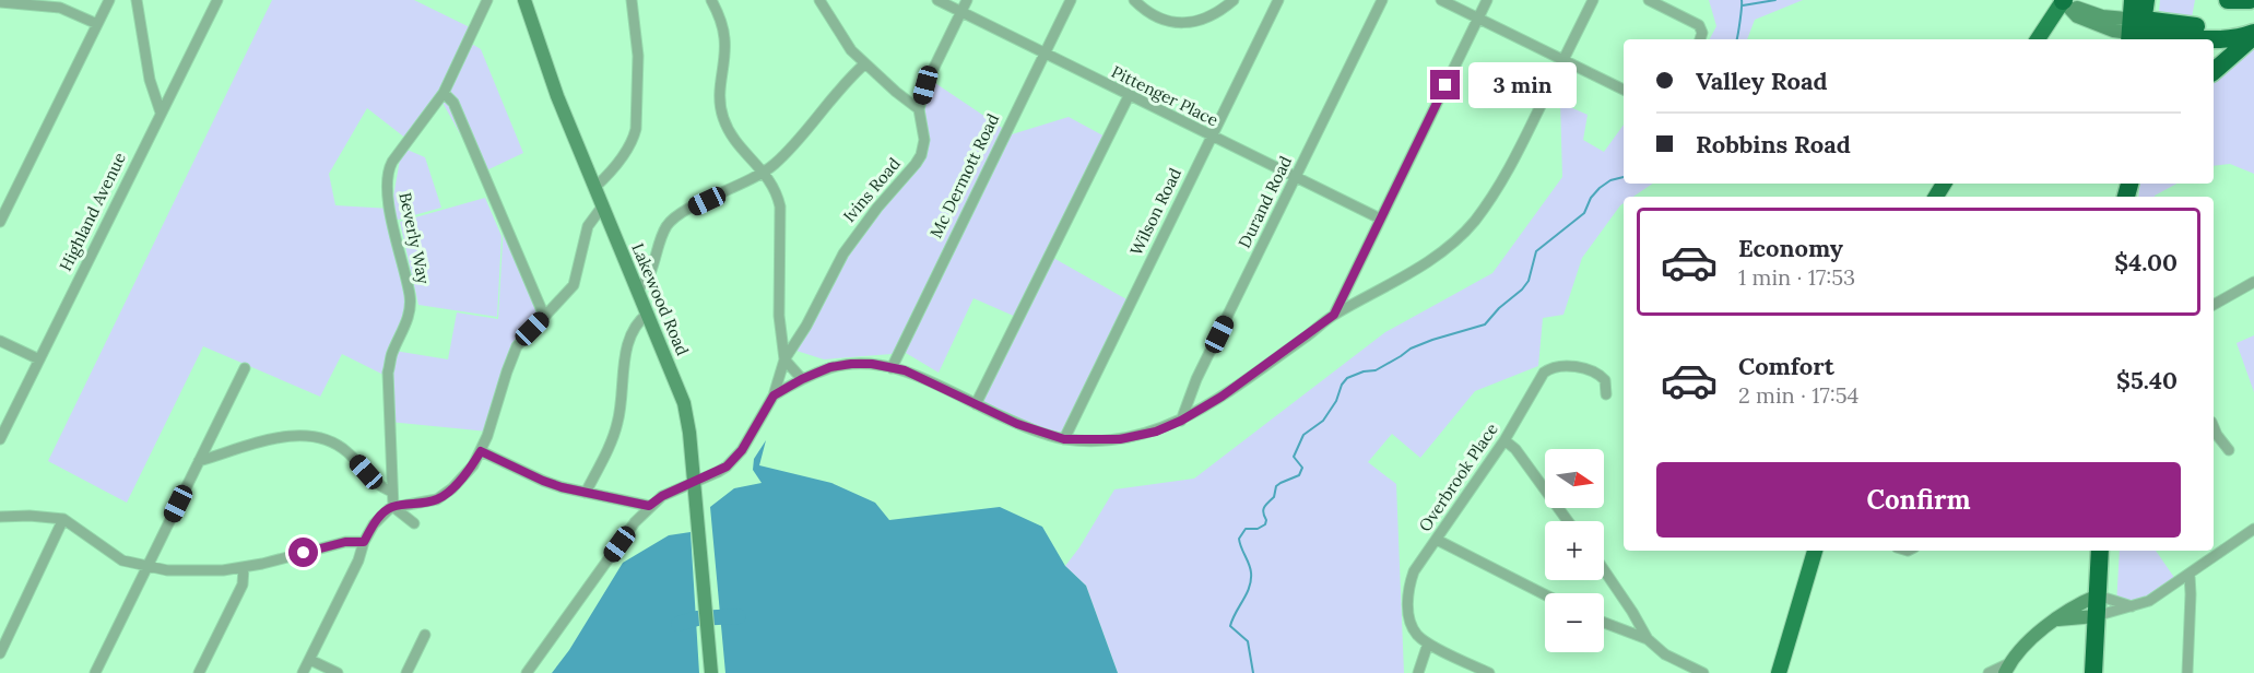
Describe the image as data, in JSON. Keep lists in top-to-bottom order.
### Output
{
  "streets": {
    "street": [
      "Pittenger Place",
      "Mc Dermott Road",
      "Ivins Road",
      "Durand Road",
      "Highland Avenue",
      "Wilson Road",
      "Beverly Way",
      "Lakewood Road",
      "Overbrook Place"
    ]
  },
  "crossings": [
    ["Pittenger Place", "Mc Dermott Road"],
    ["Pittenger Place", "Ivins Road"],
    ["Pittenger Place", "Durand Road"],
    ["Pittenger Place", "Wilson Road"],
    ["Ivins Road", "Lakewood Road"]
  ],
  "north": "right",
  "page": {
    "banner": ["Valley Road", "Robbins Road"],
    "bubble": "3 min",
    "list": [
      {
        "name": "Economy",
        "note": "1 min · 17:53",
        "value": "$4.00"
      },
      {
        "name": "Comfort",
        "note": "2 min · 17:54",
        "value": "$5.40"
      }
    ],
    "map_buttons": ["+", "−"],
    "buttons": "Confirm"
  }
}
